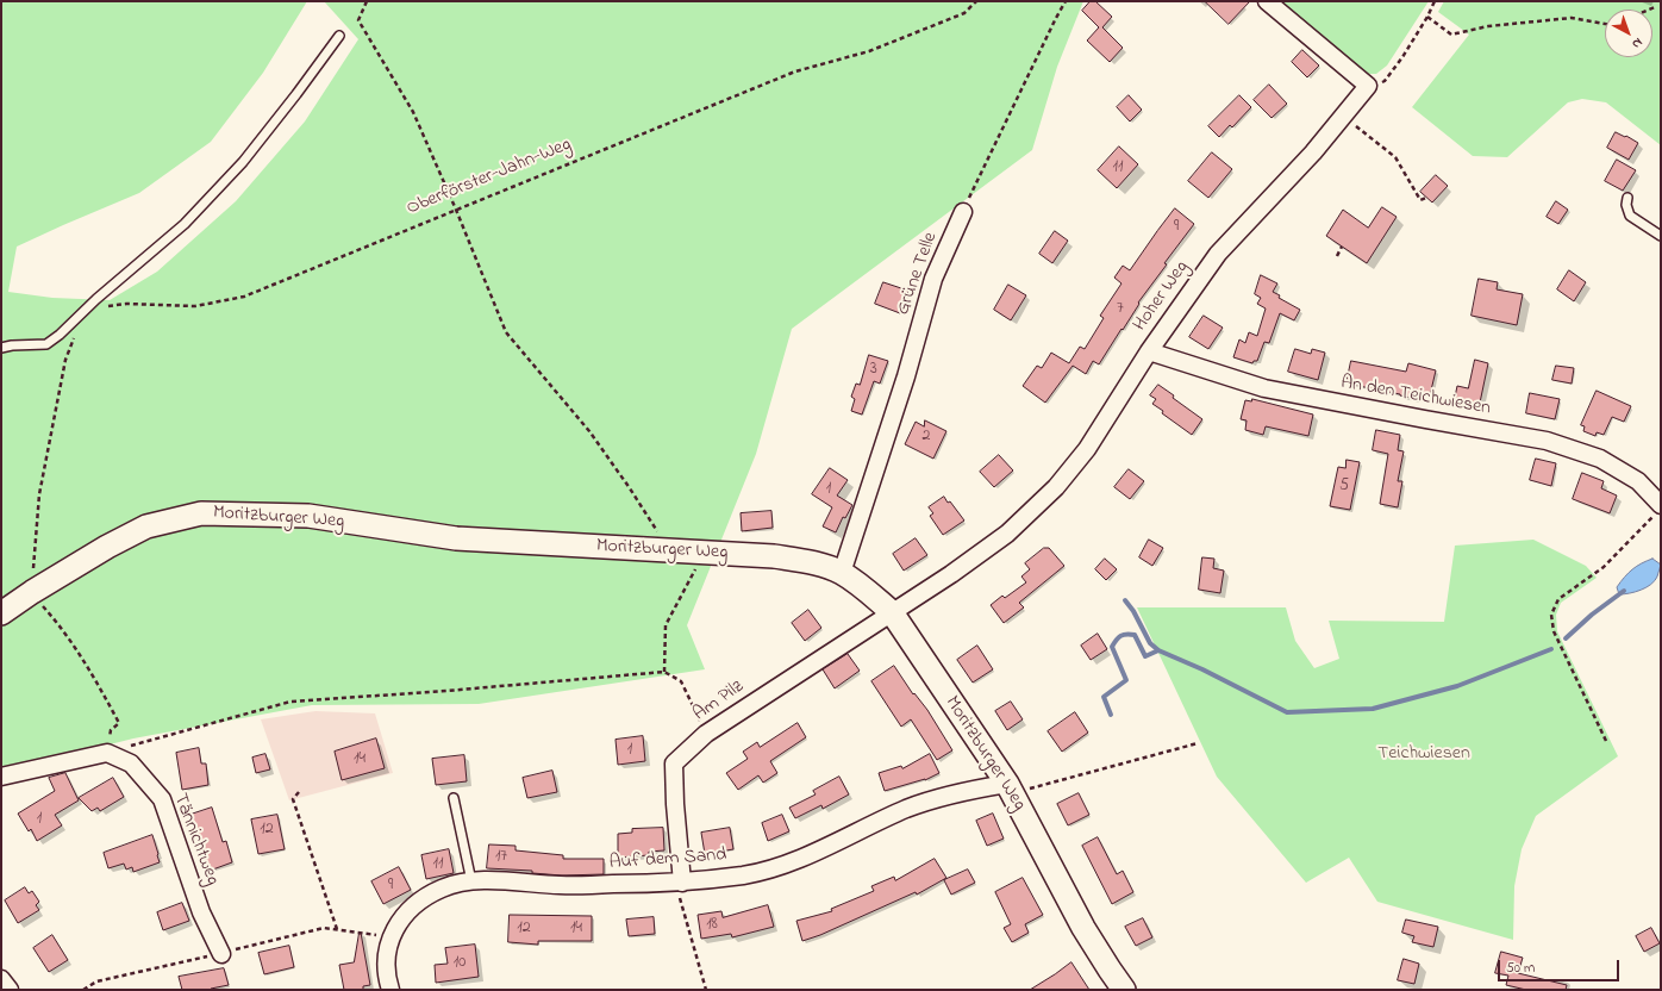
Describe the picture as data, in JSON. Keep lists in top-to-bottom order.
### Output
{
  "streets": {
    "street": [
      "Grüne Telle",
      "Hoher Weg",
      "An den Teichwiesen",
      "Moritzburger Weg",
      "Am Pilz",
      "Tännichtweg",
      "Auf dem Sand"
    ],
    "path": ["Oberförster-Jahn-Weg"]
  },
  "crossings": [
    ["Grüne Telle", "Moritzburger Weg"],
    ["Hoher Weg", "An den Teichwiesen"],
    ["Hoher Weg", "Moritzburger Weg"],
    ["Hoher Weg", "Am Pilz"],
    ["Moritzburger Weg", "Am Pilz"],
    ["Moritzburger Weg", "Auf dem Sand"],
    ["Am Pilz", "Auf dem Sand"]
  ],
  "parks": ["Teichwiesen"],
  "house_numbers": [
    "11",
    "9",
    "7",
    "3",
    "2",
    "5",
    "1",
    "1",
    "14",
    "1",
    "12",
    "17",
    "11",
    "9",
    "18",
    "12",
    "14",
    "10"
  ],
  "scale_bar": "50 m",
  "north": "bottom right"
}
